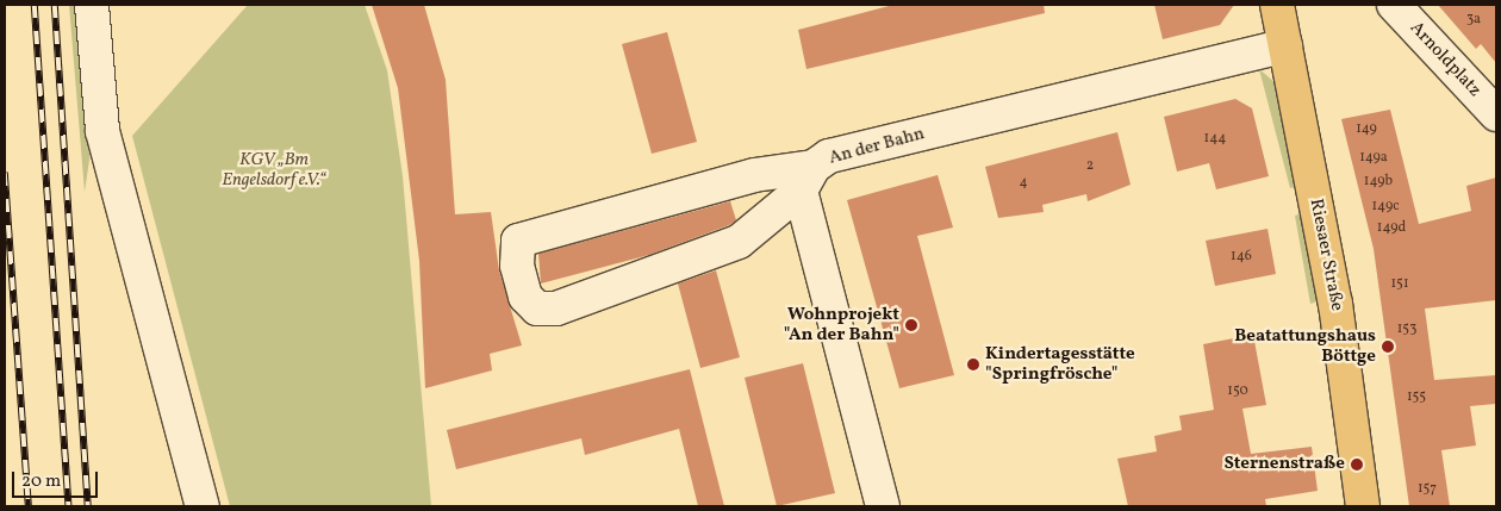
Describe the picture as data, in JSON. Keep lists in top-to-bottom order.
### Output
{
  "streets": {
    "main road": ["Riesaer Straße"],
    "street": ["Arnoldplatz", "An der Bahn"]
  },
  "crossings": [
    ["An der Bahn", "Riesaer Straße"]
  ],
  "parks": ["KGV „Bm Engelsdorf e.V.“"],
  "places": [
    "Wohnprojekt \"An der Bahn\"",
    "Beatattungshaus Böttge",
    "Kindertagesstätte \"Springfrösche\"",
    "Sternenstraße"
  ],
  "house_numbers": [
    "3a",
    "149",
    "144",
    "149a",
    "2",
    "149b",
    "4",
    "149c",
    "149d",
    "146",
    "151",
    "153",
    "150",
    "155",
    "157"
  ],
  "scale_bar": "20 m"
}
